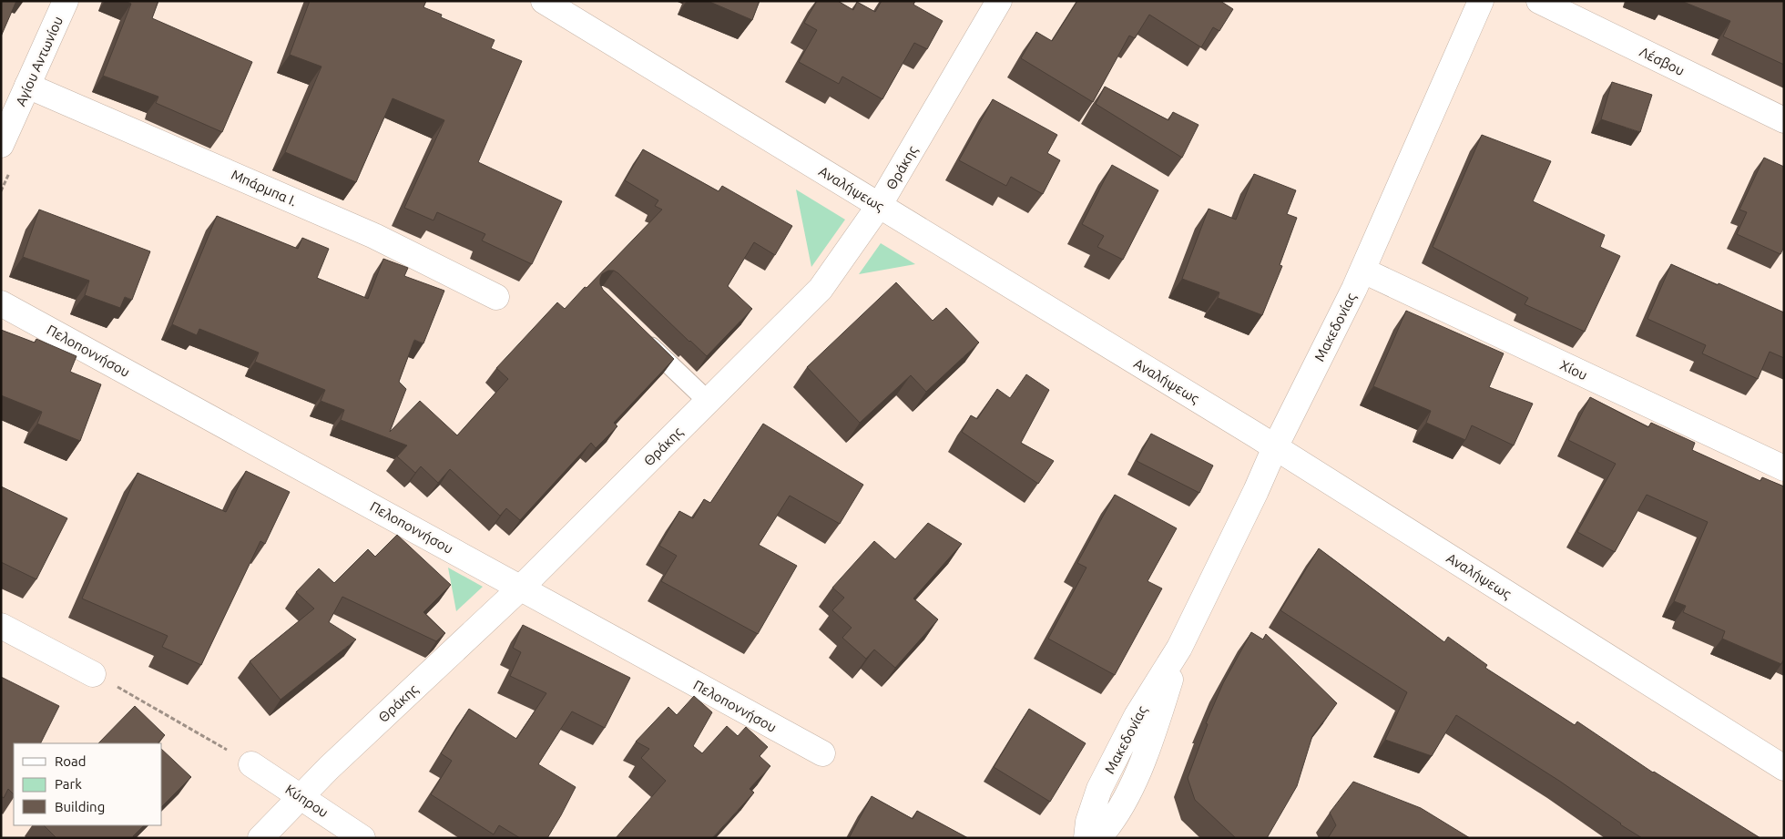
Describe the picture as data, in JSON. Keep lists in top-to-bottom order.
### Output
{
  "streets": {
    "street": [
      "Αγίου Αντωνίου",
      "Λέσβου",
      "Θράκης",
      "Μπάρμπα Ι.",
      "Αναλήψεως",
      "Μακεδονίας",
      "Πελοποννήσου",
      "Χίου",
      "Κύπρου"
    ]
  },
  "crossings": [
    ["Αγίου Αντωνίου", "Μπάρμπα Ι."],
    ["Θράκης", "Αναλήψεως"],
    ["Θράκης", "Πελοποννήσου"],
    ["Θράκης", "Κύπρου"],
    ["Αναλήψεως", "Μακεδονίας"],
    ["Μακεδονίας", "Χίου"]
  ],
  "legend": ["Road", "Park", "Building"]
}
